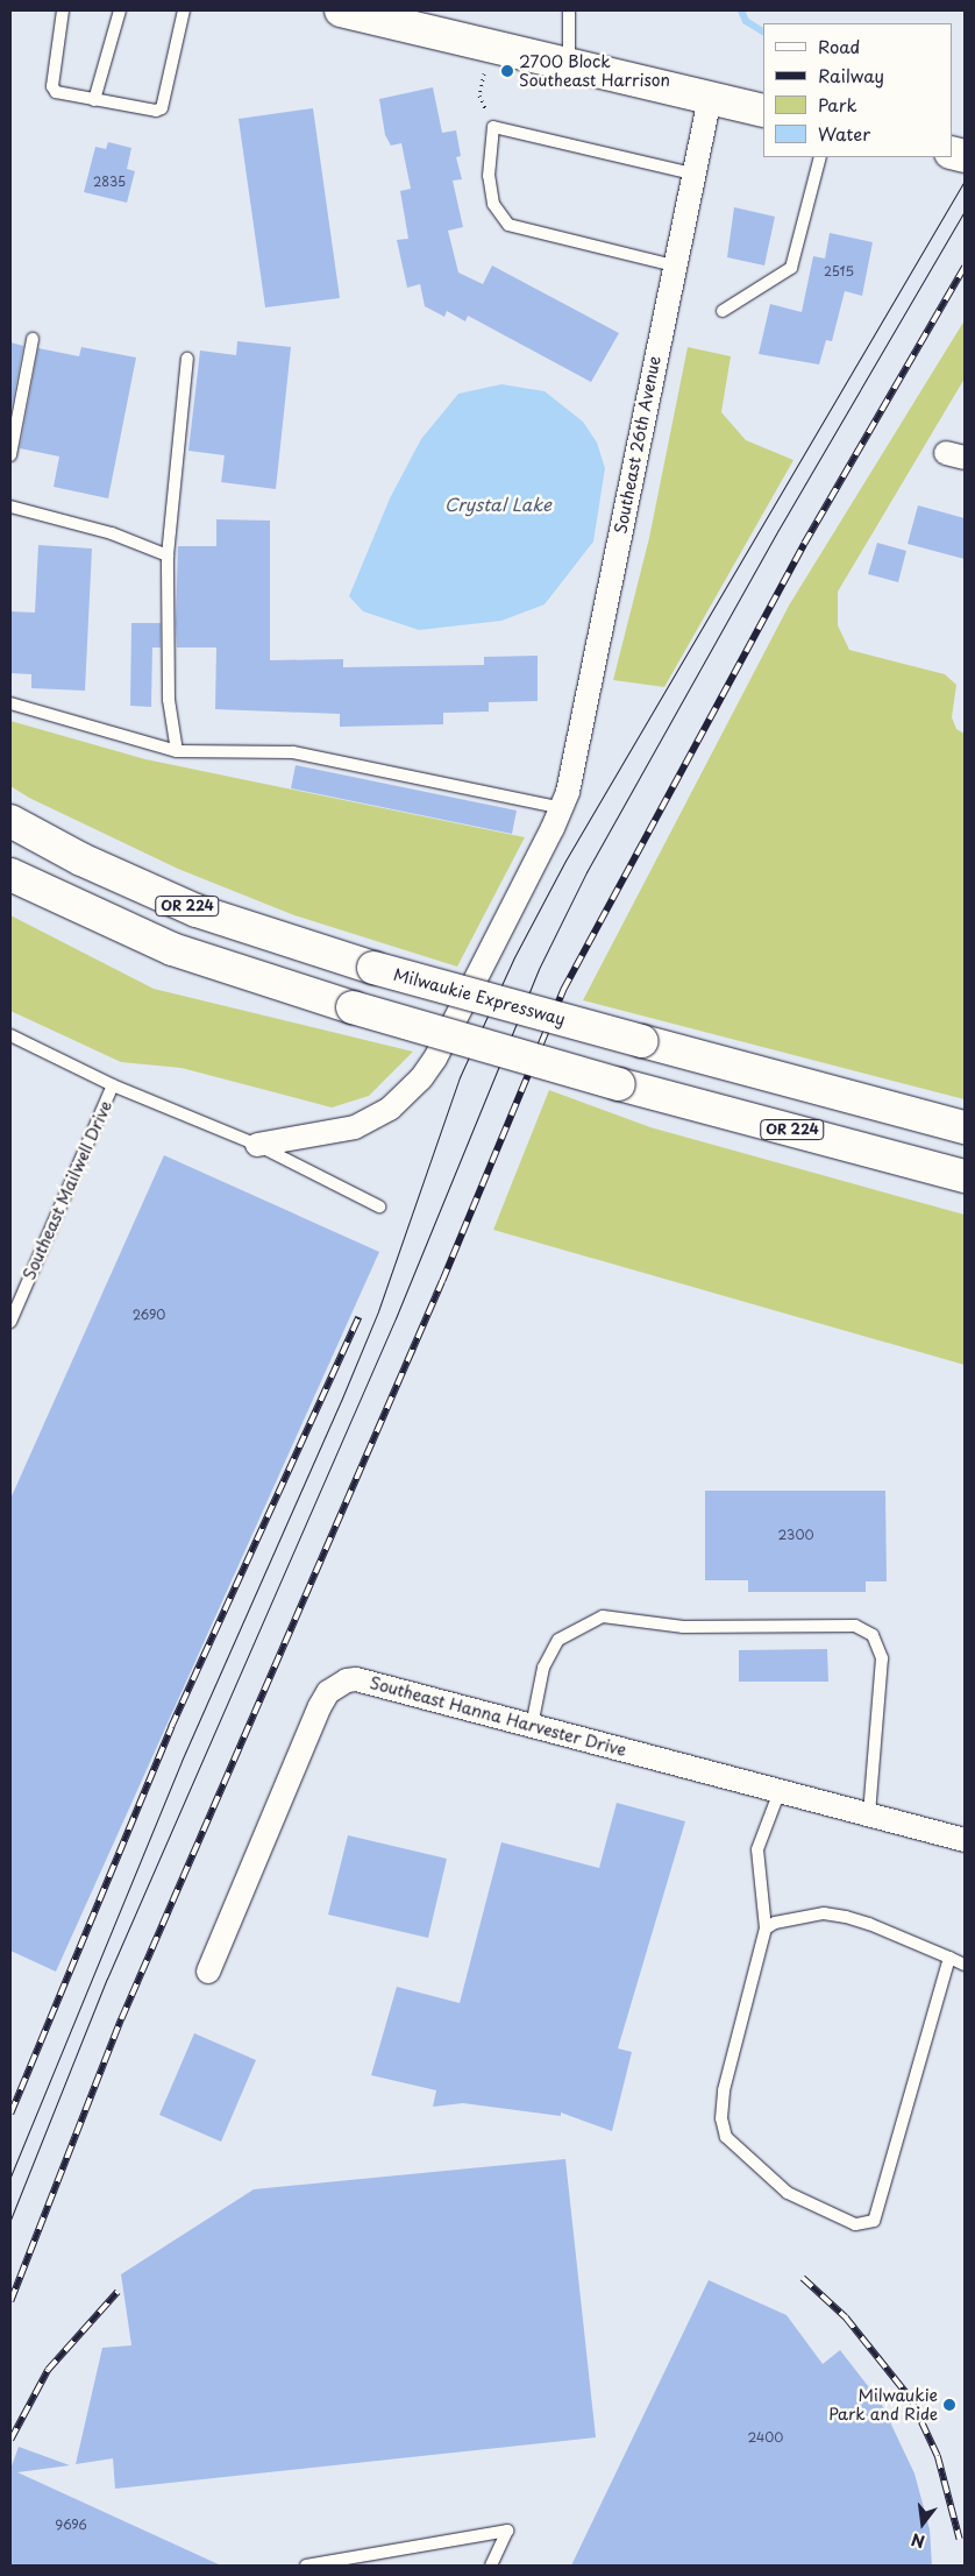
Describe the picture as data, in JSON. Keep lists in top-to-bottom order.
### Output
{
  "streets": {
    "main road": ["OR 224", "Milwaukie Expressway"],
    "street": ["Southeast 26th Avenue", "Southeast Hanna Harvester Drive"],
    "lane": ["Southeast Mailwell Drive"]
  },
  "crossings": [
    ["Southeast 26th Avenue", "Southeast Mailwell Drive"]
  ],
  "water": ["Crystal Lake"],
  "places": ["2700 Block Southeast Harrison", "Milwaukie Park and Ride"],
  "house_numbers": [
    "2835",
    "2515",
    "2690",
    "2300",
    "2400",
    "9696"
  ],
  "legend": [
    "Road",
    "Railway",
    "Park",
    "Water"
  ],
  "north": "bottom"
}
